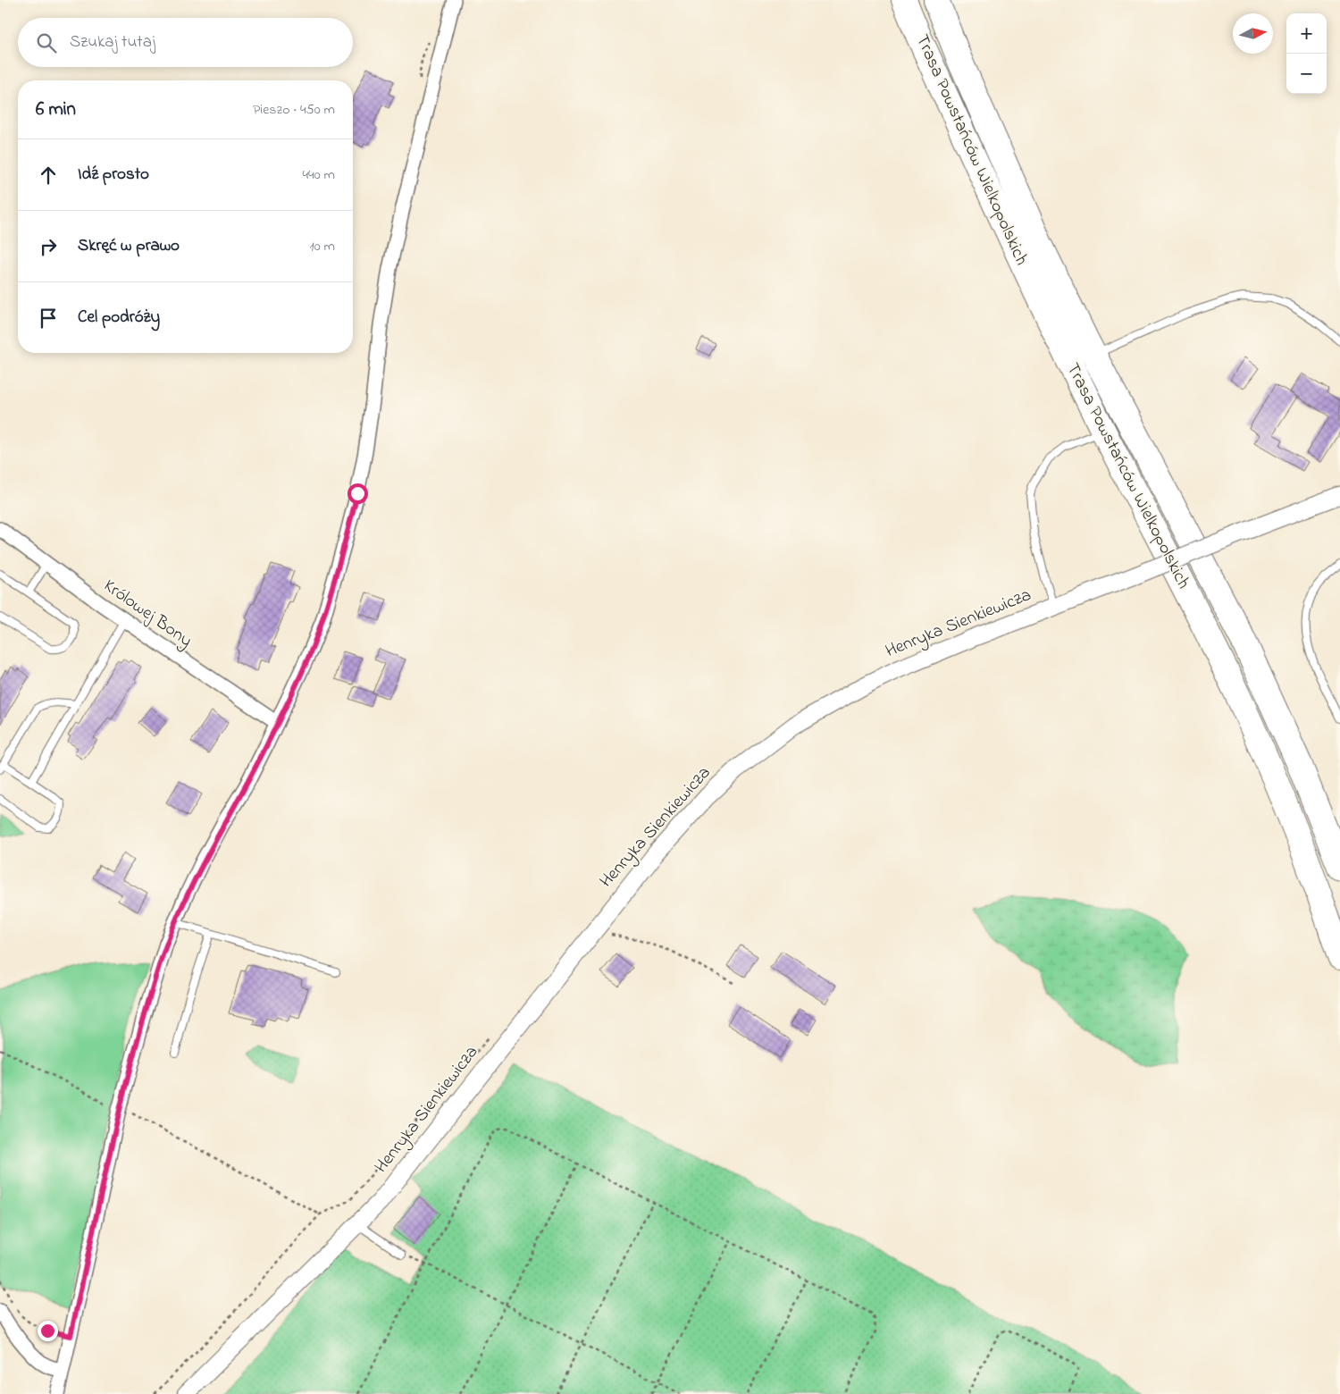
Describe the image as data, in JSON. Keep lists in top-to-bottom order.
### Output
{
  "streets": {
    "highway": ["Trasa Powstańców Wielkopolskich"],
    "street": ["Królowej Bony", "Henryka Sienkiewicza"]
  },
  "north": "right",
  "page": {
    "map_buttons": ["+", "−"],
    "search": "Szukaj tutaj",
    "heading": ["6 min", "Pieszo · 450 m"],
    "list": [
      ["Idź prosto", "440 m"],
      ["Skręć w prawo", "10 m"],
      "Cel podróży"
    ]
  }
}
